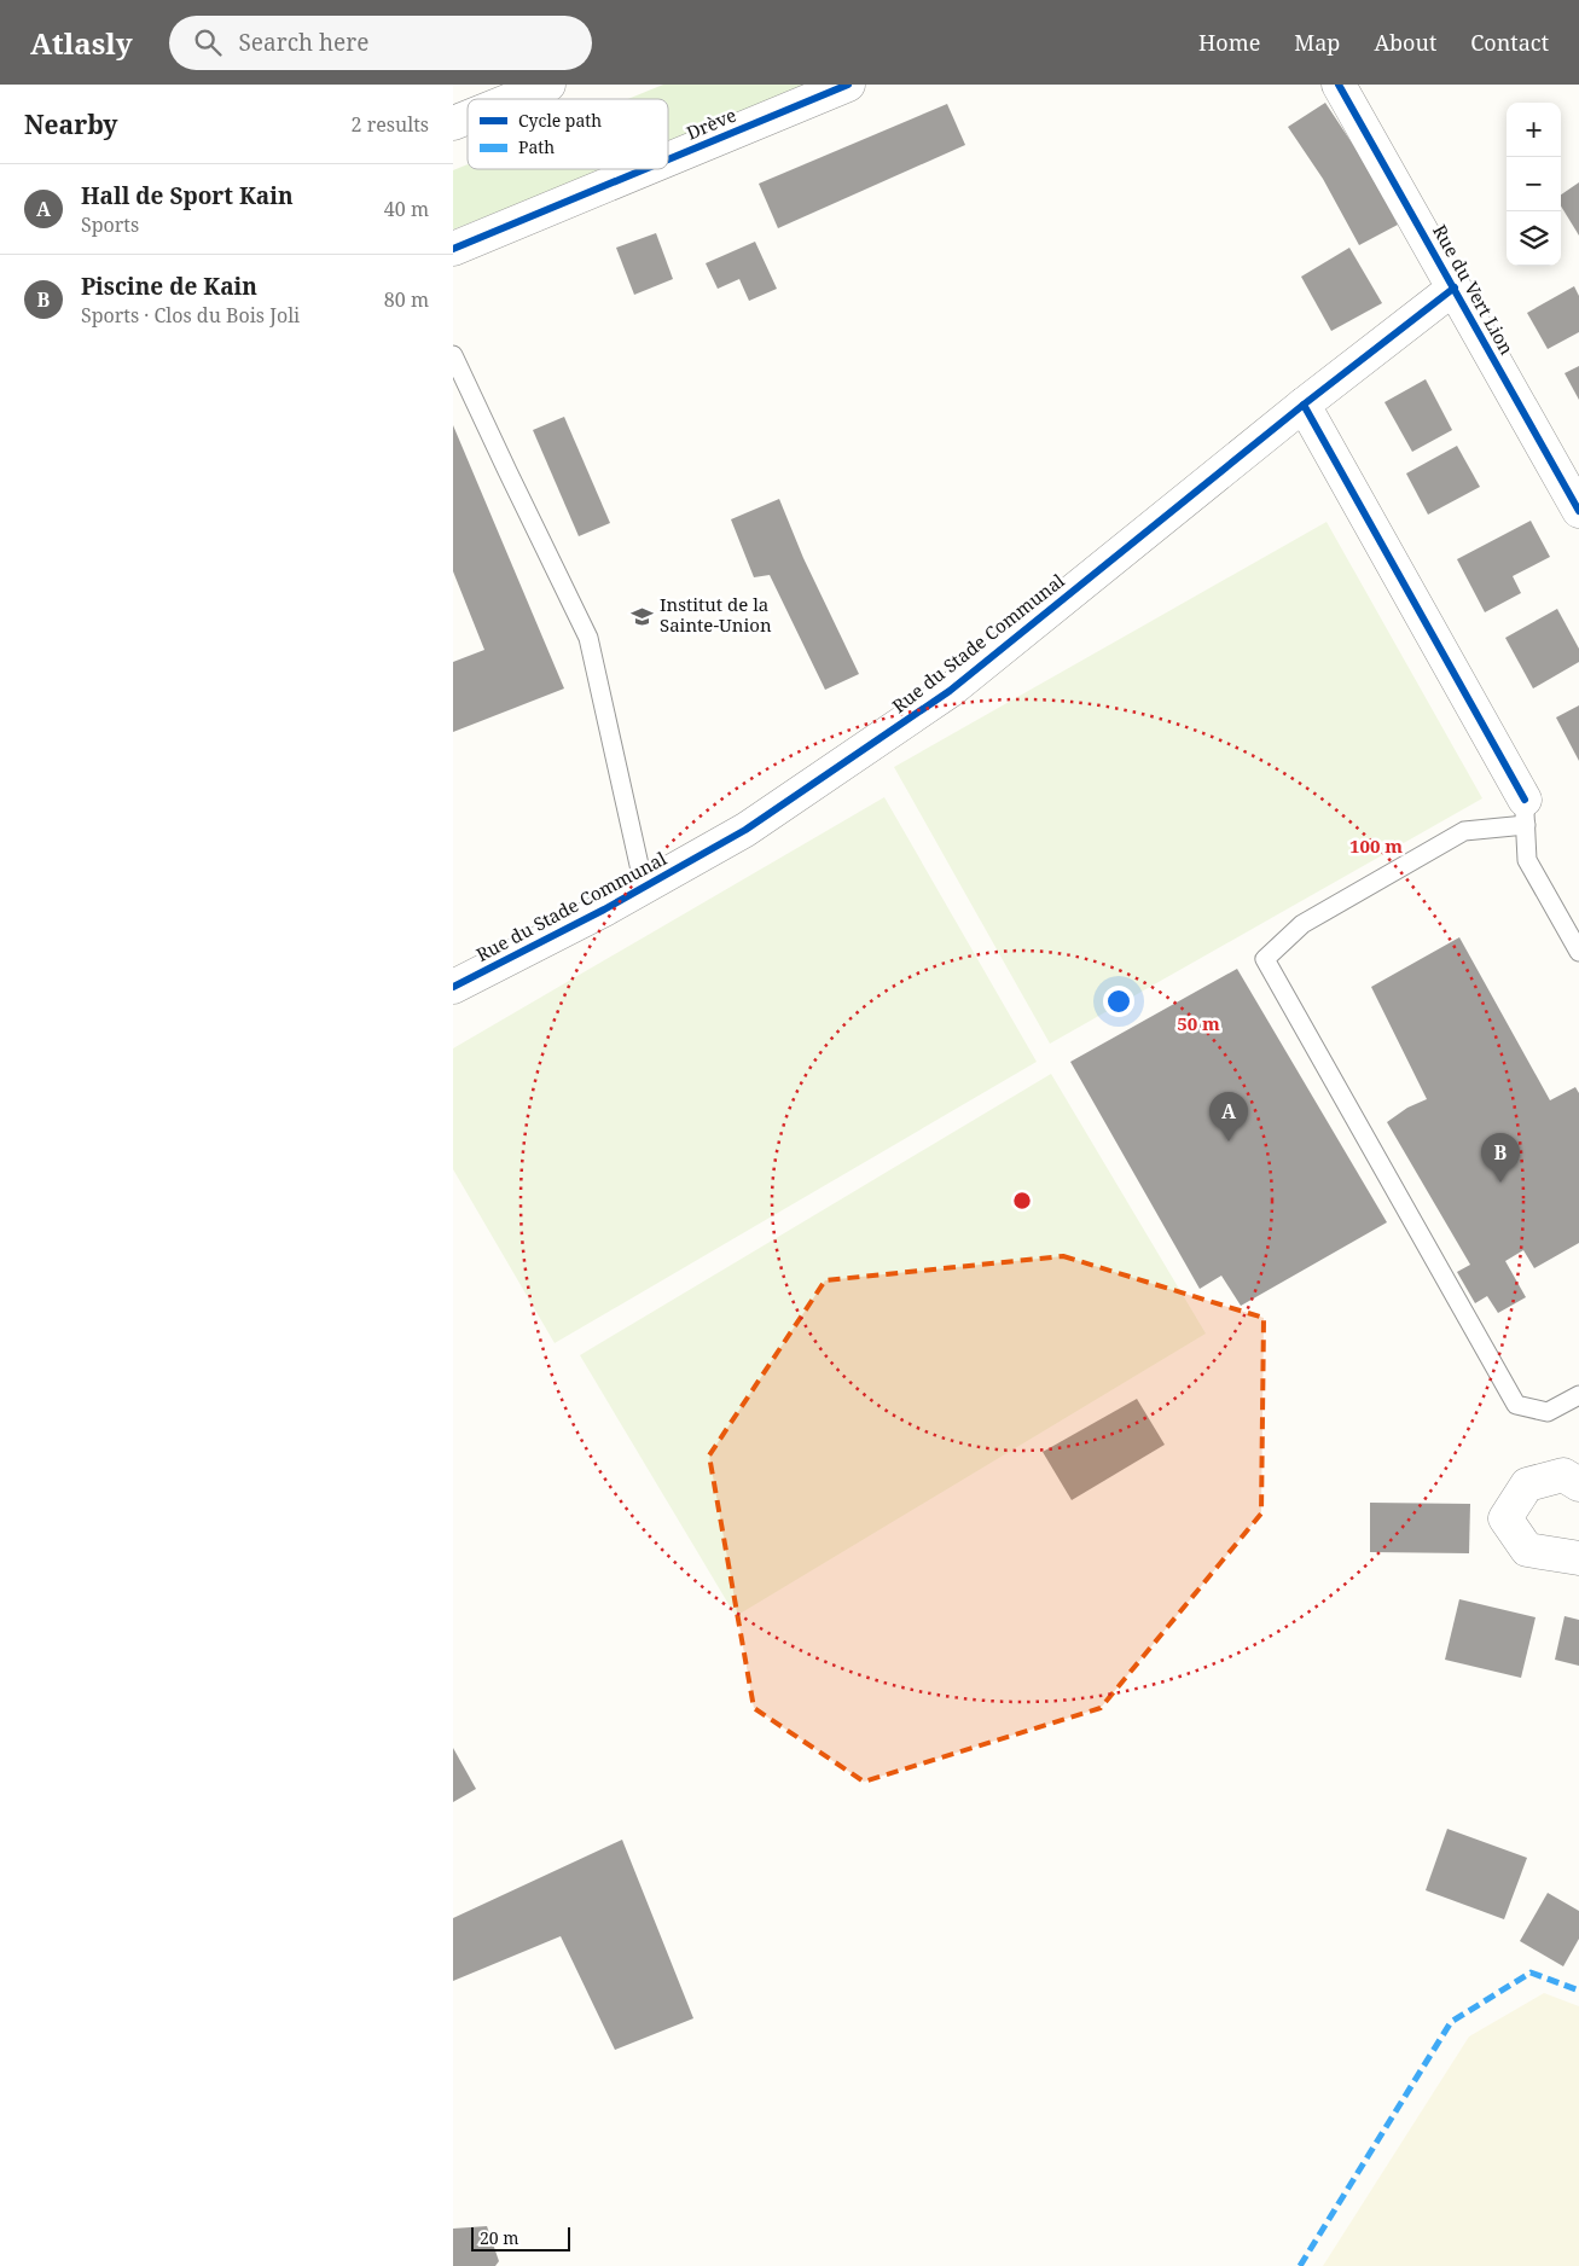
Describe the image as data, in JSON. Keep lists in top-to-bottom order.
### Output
{
  "streets": {
    "street": ["Drève", "Rue du Vert Lion", "Rue du Stade Communal"]
  },
  "crossings": [
    ["Rue du Vert Lion", "Rue du Stade Communal"]
  ],
  "places": {
    "school or university": ["Institut de la Sainte-Union"]
  },
  "legend": ["Cycle path", "Path"],
  "scale_bar": "20 m",
  "page": {
    "header": "Atlasly",
    "search": "Search here",
    "nav": [
      "Home",
      "Map",
      "About",
      "Contact"
    ],
    "heading": ["Nearby", "2 results"],
    "map_buttons": ["+", "−"],
    "list": [
      {
        "mark": "A",
        "name": "Hall de Sport Kain",
        "note": "Sports",
        "value": "40 m"
      },
      {
        "mark": "B",
        "name": "Piscine de Kain",
        "note": "Sports · Clos du Bois Joli",
        "value": "80 m"
      }
    ],
    "pins": ["A", "B"],
    "scale": "20 m"
  },
  "rings": ["100 m", "50 m"]
}
